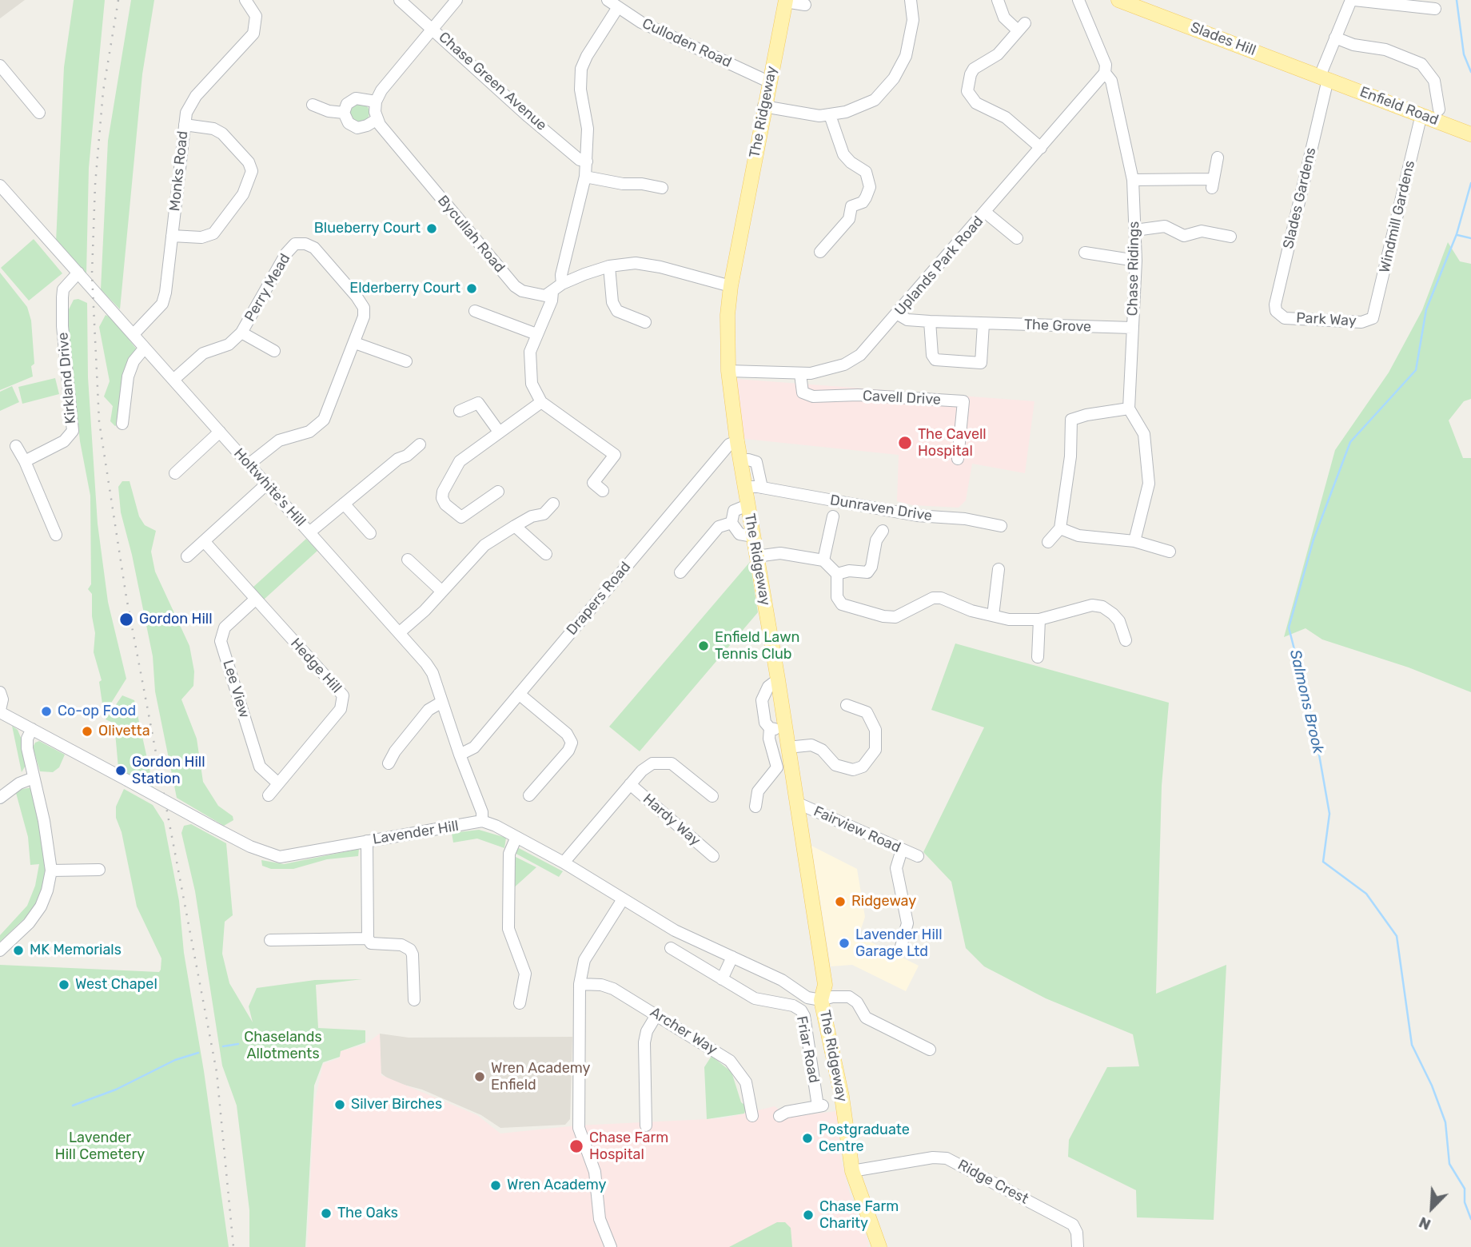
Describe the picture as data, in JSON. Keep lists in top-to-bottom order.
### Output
{
  "streets": {
    "main road": ["Slades Hill", "Enfield Road", "The Ridgeway"],
    "street": [
      "Culloden Road",
      "Chase Green Avenue",
      "Monks Road",
      "Slades Gardens",
      "Windmill Gardens",
      "Bycullah Road",
      "Uplands Park Road",
      "Chase Ridings",
      "Perry Mead",
      "Park Way",
      "The Grove",
      "Kirkland Drive",
      "Cavell Drive",
      "Holtwhite's Hill",
      "Dunraven Drive",
      "Drapers Road",
      "Hedge Hill",
      "Lee View",
      "Hardy Way",
      "Fairview Road",
      "Lavender Hill",
      "Archer Way",
      "Friar Road",
      "Ridge Crest"
    ]
  },
  "crossings": [
    ["Slades Hill", "Enfield Road"],
    ["Slades Hill", "Slades Gardens"],
    ["Culloden Road", "The Ridgeway"],
    ["Enfield Road", "Slades Gardens"],
    ["Enfield Road", "Windmill Gardens"],
    ["The Ridgeway", "Uplands Park Road"],
    ["The Ridgeway", "Dunraven Drive"],
    ["The Ridgeway", "Drapers Road"],
    ["The Ridgeway", "Fairview Road"],
    ["The Ridgeway", "Ridge Crest"],
    ["Monks Road", "Holtwhite's Hill"],
    ["Slades Gardens", "Park Way"],
    ["Windmill Gardens", "Park Way"],
    ["Uplands Park Road", "Chase Ridings"],
    ["Uplands Park Road", "The Grove"],
    ["Uplands Park Road", "Cavell Drive"],
    ["Chase Ridings", "The Grove"],
    ["Perry Mead", "Holtwhite's Hill"],
    ["Kirkland Drive", "Holtwhite's Hill"],
    ["Holtwhite's Hill", "Drapers Road"],
    ["Holtwhite's Hill", "Lavender Hill"],
    ["Hedge Hill", "Lee View"]
  ],
  "water": ["Salmons Brook"],
  "parks": ["Chaselands Allotments", "Lavender Hill Cemetery"],
  "places": [
    "Blueberry Court",
    "Elderberry Court",
    "The Cavell Hospital",
    "Gordon Hill",
    "Enfield Lawn Tennis Club",
    "Co-op Food",
    "Olivetta",
    "Gordon Hill Station",
    "Ridgeway",
    "Lavender Hill Garage Ltd",
    "MK Memorials",
    "West Chapel",
    "Wren Academy Enfield",
    "Silver Birches",
    "Postgraduate Centre",
    "Chase Farm Hospital",
    "Wren Academy",
    "The Oaks",
    "Chase Farm Charity"
  ],
  "north": "bottom left"
}
